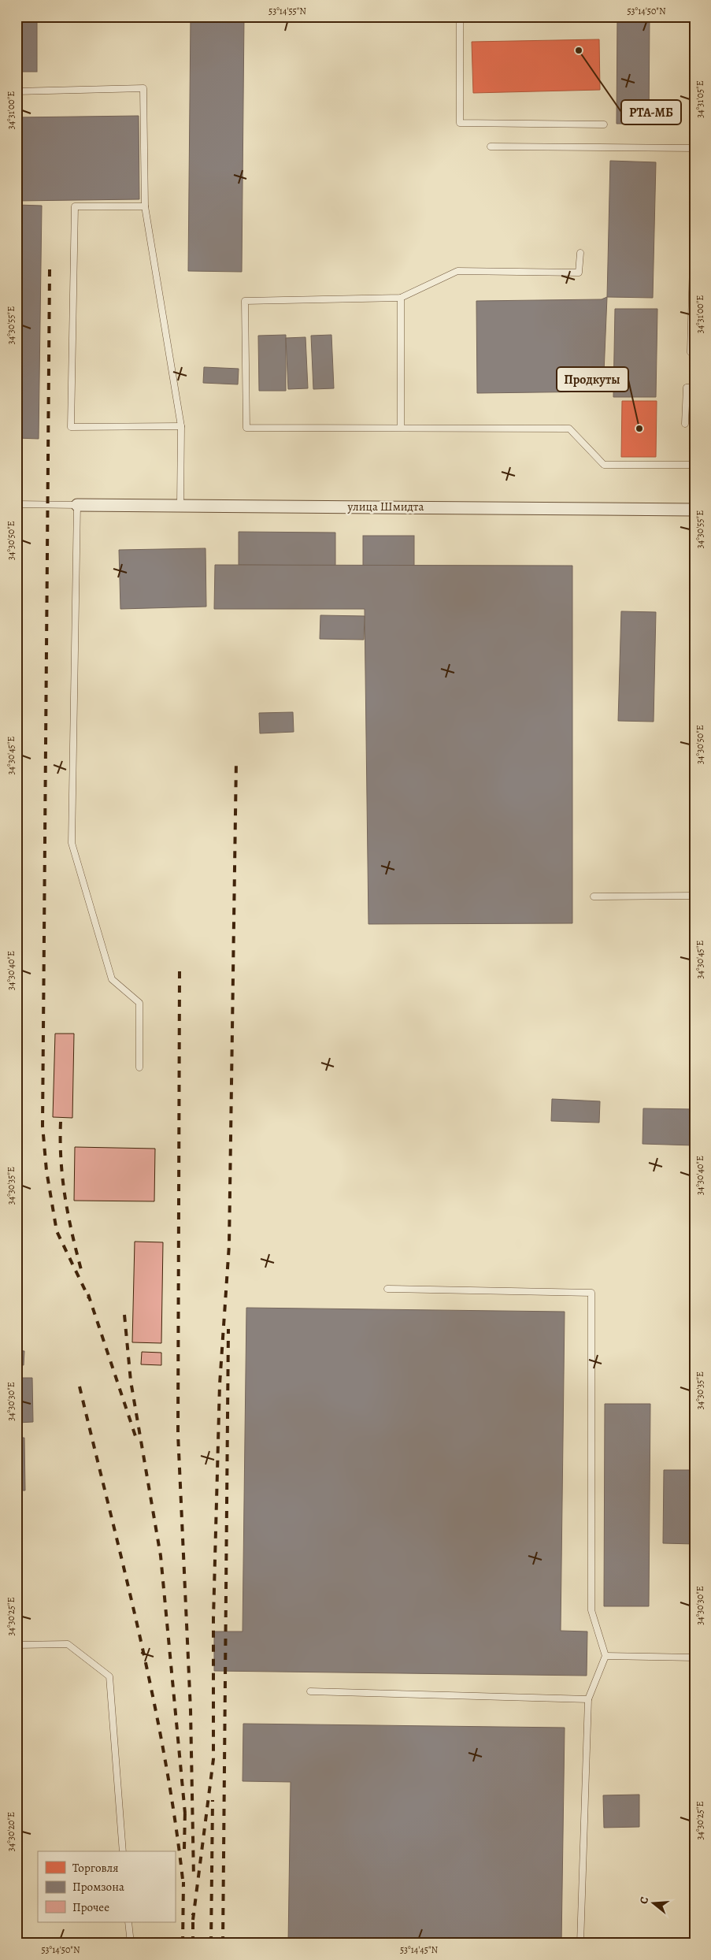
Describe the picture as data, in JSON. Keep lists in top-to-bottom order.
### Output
{
  "streets": {
    "street": ["улица Шмидта"]
  },
  "places": ["РТА-МБ", "Продкуты"],
  "legend": ["Торговля", "Промзона", "Прочее"],
  "north": "left",
  "coordinates": [
    "53°14'55\"N",
    "53°14'50\"N",
    "34°31'05\"E",
    "34°31'00\"E",
    "34°30'55\"E",
    "34°30'50\"E",
    "34°30'45\"E",
    "34°30'40\"E",
    "34°30'35\"E",
    "34°30'30\"E",
    "34°30'25\"E",
    "34°30'20\"E",
    "53°14'45\"N"
  ]
}
